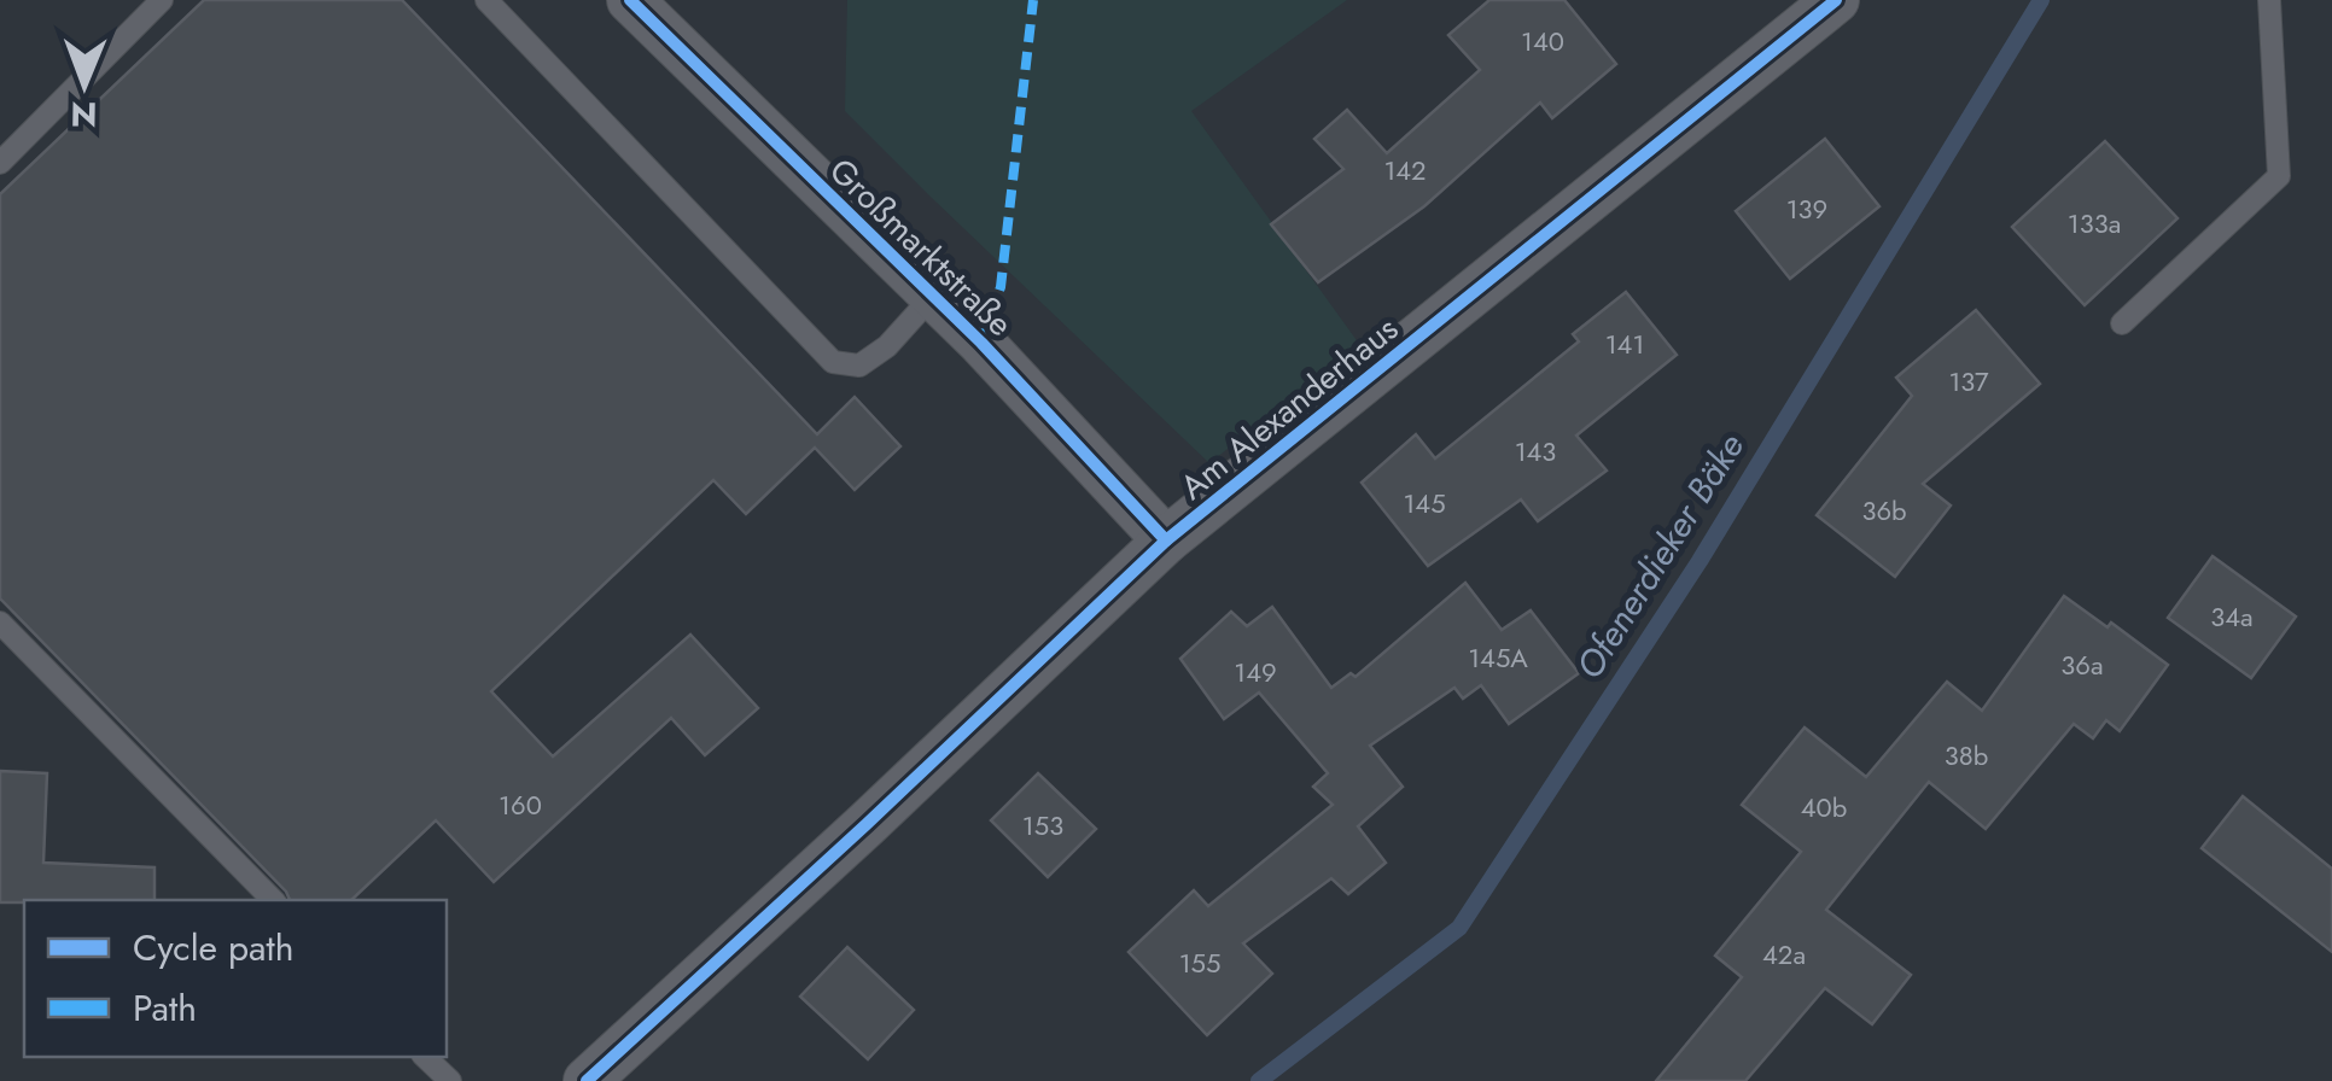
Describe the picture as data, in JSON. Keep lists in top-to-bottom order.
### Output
{
  "streets": {
    "street": ["Großmarktstraße", "Am Alexanderhaus"]
  },
  "crossings": [
    ["Großmarktstraße", "Am Alexanderhaus"]
  ],
  "water": ["Ofenerdieker Bäke"],
  "house_numbers": [
    "140",
    "142",
    "139",
    "133a",
    "141",
    "137",
    "143",
    "145",
    "36b",
    "34a",
    "145A",
    "36a",
    "149",
    "38b",
    "160",
    "40b",
    "153",
    "42a",
    "155"
  ],
  "legend": ["Cycle path", "Path"],
  "north": "bottom"
}
